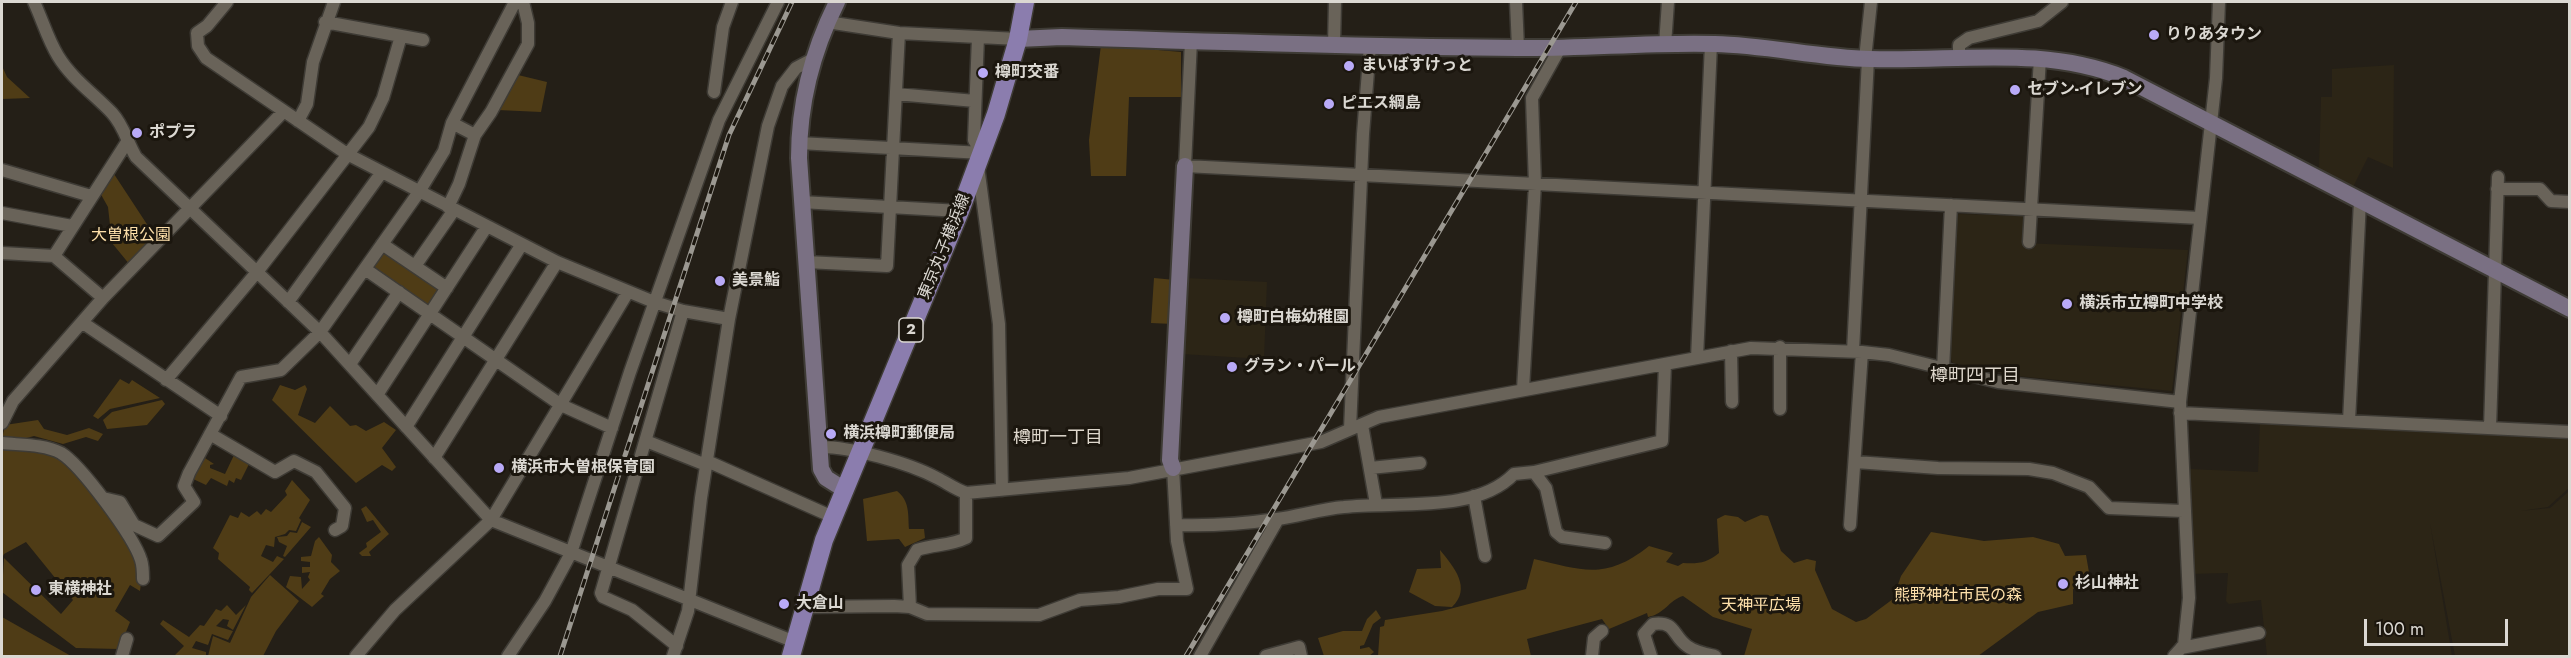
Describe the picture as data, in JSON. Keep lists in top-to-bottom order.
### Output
{
  "streets": {
    "main road": ["東京丸子横浜線", "2"]
  },
  "districts": ["樽町四丁目", "樽町一丁目"],
  "parks": ["大曽根公園", "熊野神社市民の森", "天神平広場"],
  "places": [
    "りりあタウン",
    "まいばすけっと",
    "樽町交番",
    "セブン-イレブン",
    "ピエス綱島",
    "ポプラ",
    "美景鮨",
    "横浜市立樽町中学校",
    "樽町白梅幼稚園",
    "グラン・パール",
    "横浜樽町郵便局",
    "横浜市大曽根保育園",
    "杉山神社",
    "東横神社",
    "大倉山"
  ],
  "scale_bar": "100 m"
}
